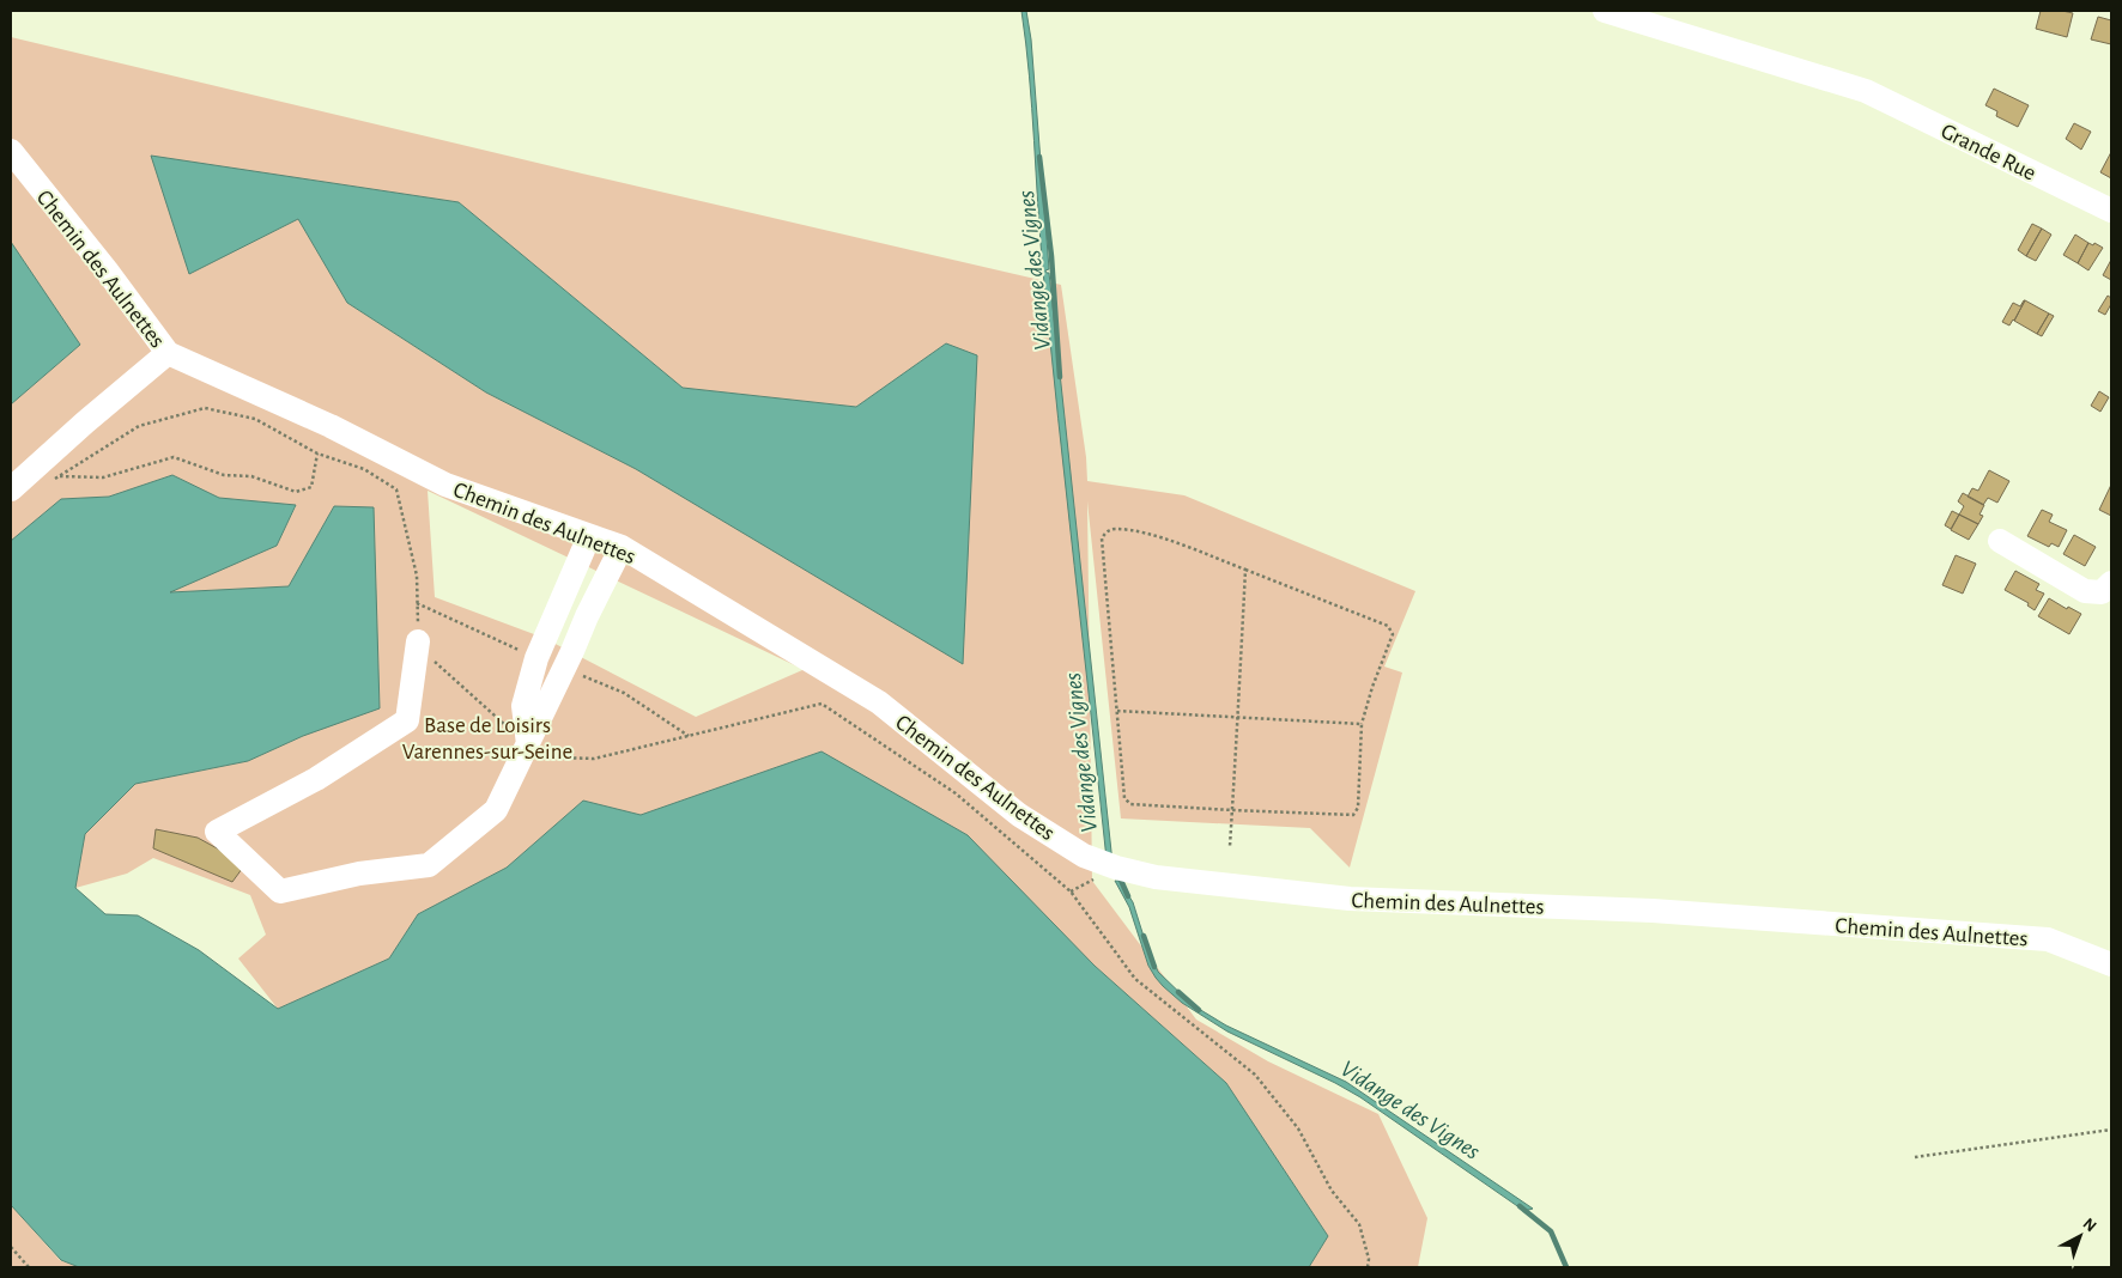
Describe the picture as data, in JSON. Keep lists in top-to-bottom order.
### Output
{
  "streets": {
    "street": ["Grande Rue", "Chemin des Aulnettes"]
  },
  "water": ["Vidange des Vignes"],
  "parks": ["Base de Loisirs Varennes-sur-Seine"],
  "north": "top right"
}
